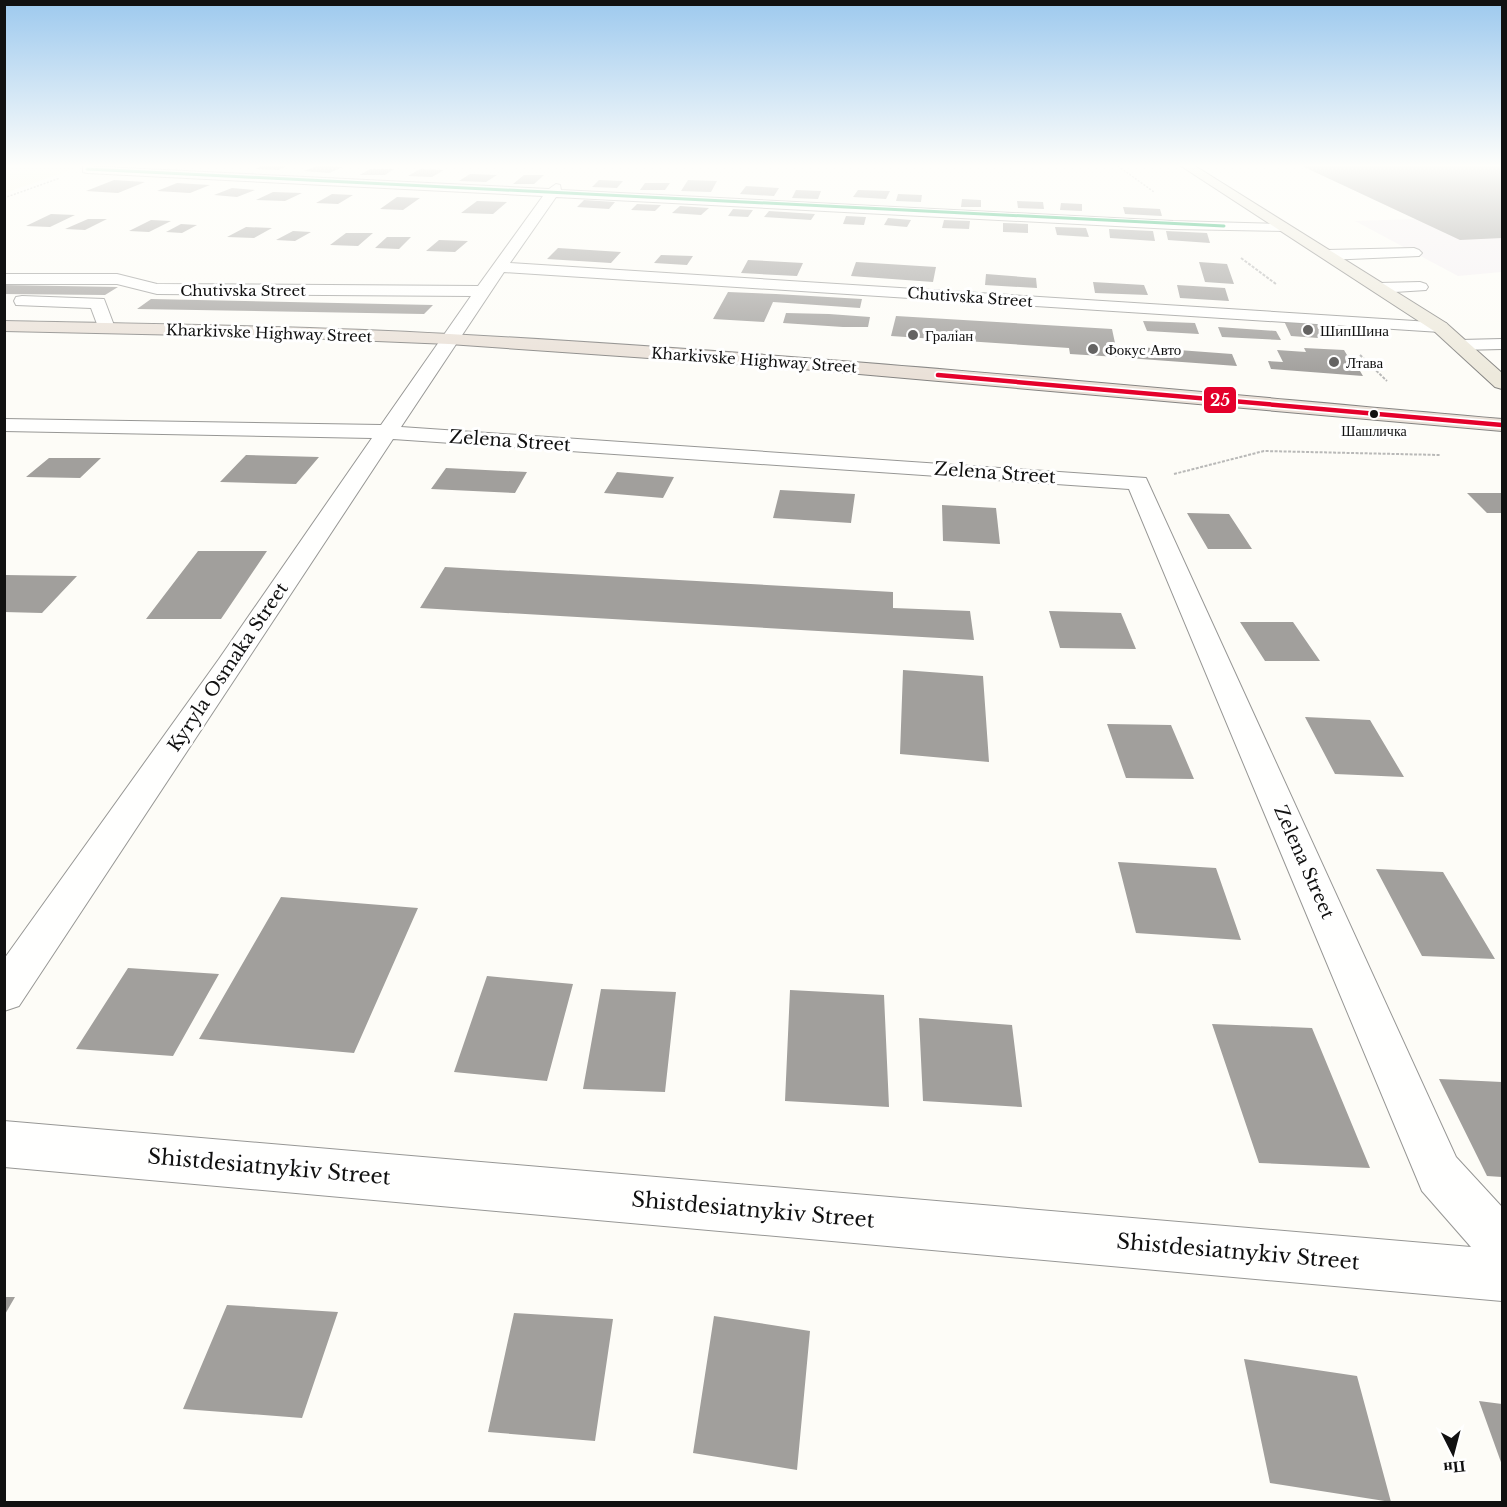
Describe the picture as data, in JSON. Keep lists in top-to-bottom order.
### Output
{
  "streets": {
    "highway": ["Kharkivske Highway Street"],
    "street": [
      "Chutivska Street",
      "Zelena Street",
      "Kyryla Osmaka Street",
      "Shistdesiatnykiv Street"
    ]
  },
  "crossings": [
    ["Chutivska Street", "Kyryla Osmaka Street"],
    ["Kharkivske Highway Street", "Kyryla Osmaka Street"],
    ["Zelena Street", "Kyryla Osmaka Street"]
  ],
  "places": [
    "ШипШина",
    "Граліан",
    "Фокус Авто",
    "Лтава",
    "Шашличка"
  ],
  "lines": ["transit line 25"],
  "north": "bottom"
}
